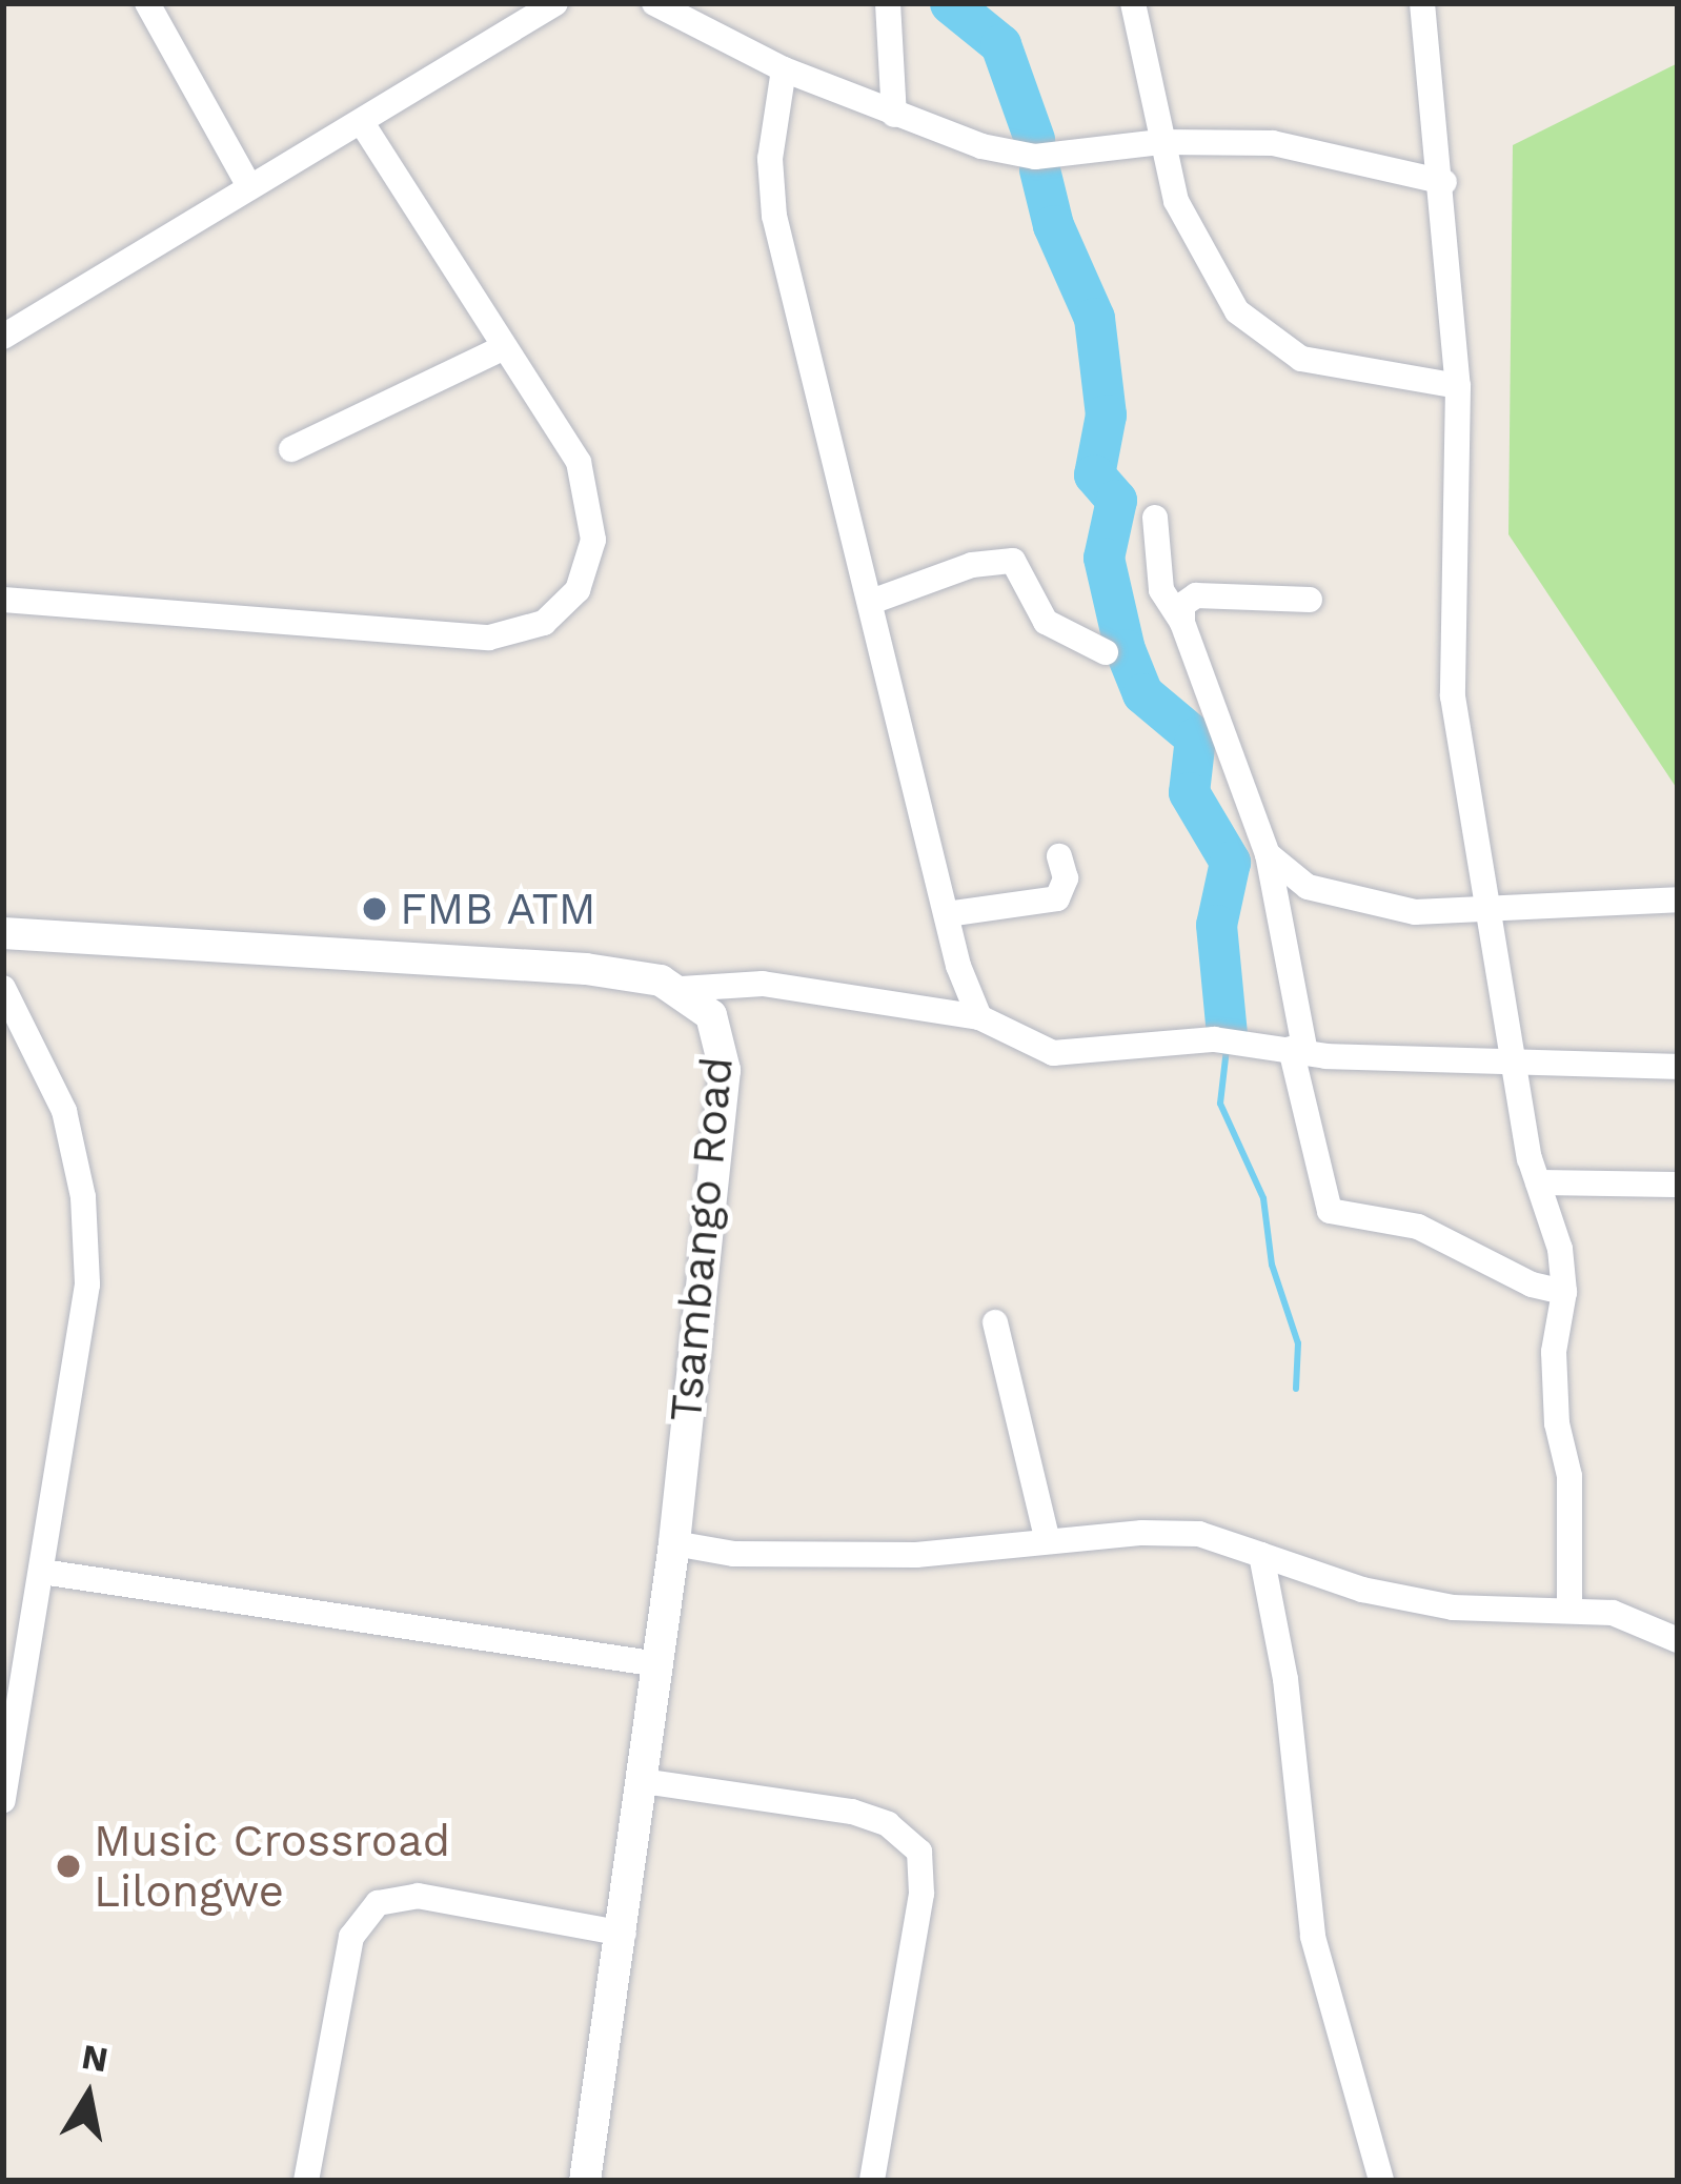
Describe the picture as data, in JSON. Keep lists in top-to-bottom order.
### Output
{
  "streets": {
    "street": ["Tsambango Road"]
  },
  "places": ["FMB ATM", "Music Crossroad Lilongwe"],
  "north": "top"
}
